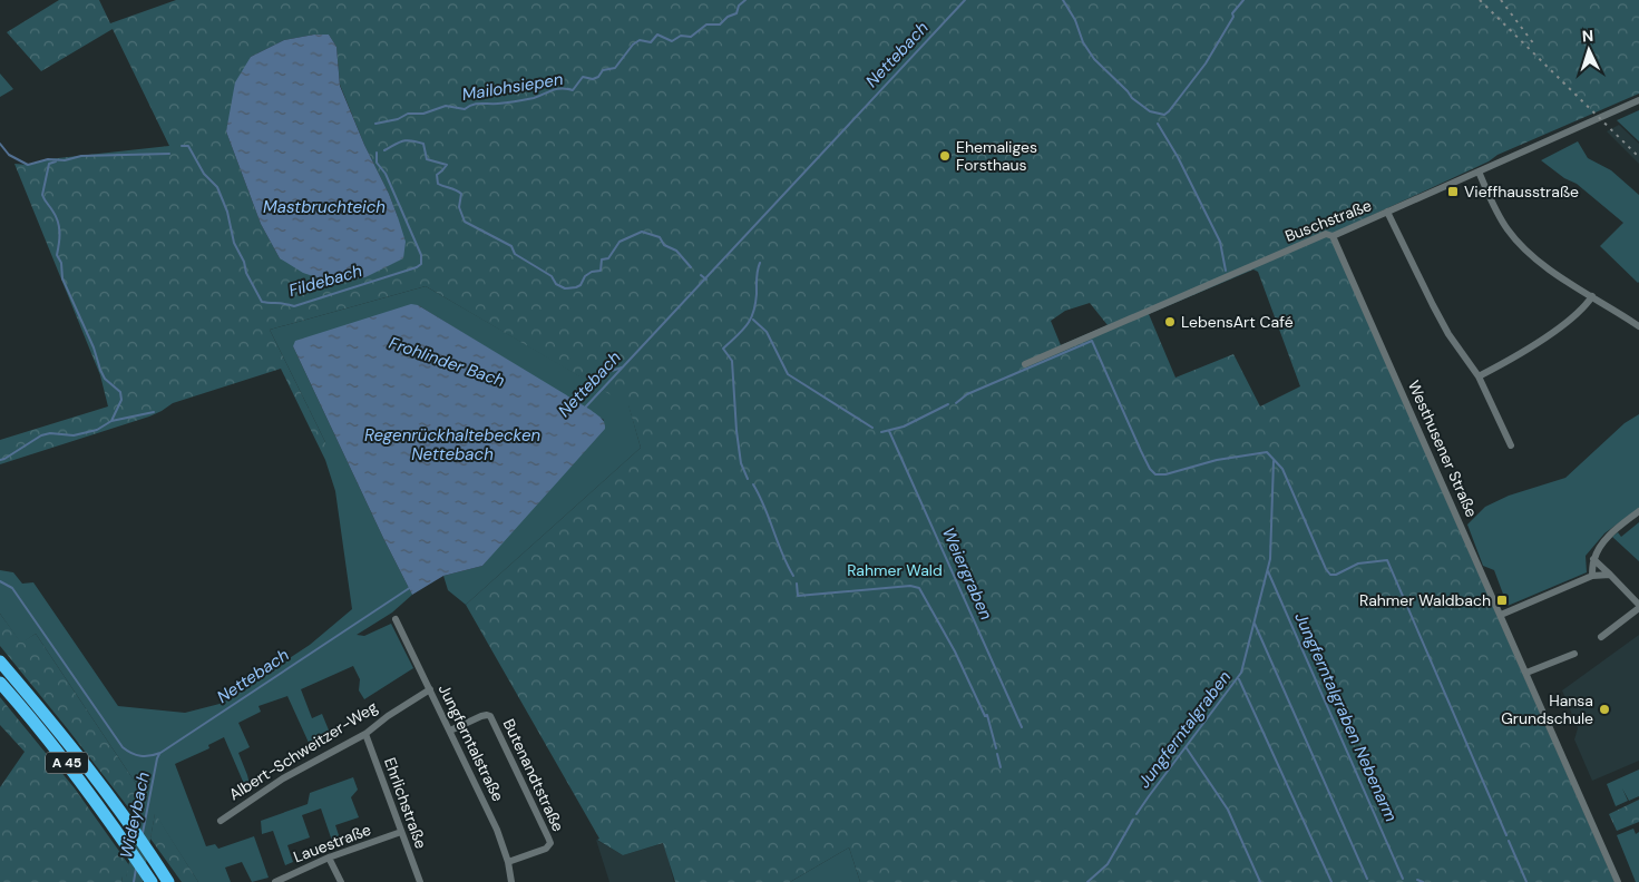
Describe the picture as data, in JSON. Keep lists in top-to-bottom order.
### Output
{
  "streets": {
    "highway": ["A 45"],
    "street": [
      "Buschstraße",
      "Westhusener Straße",
      "Jungferntalstraße",
      "Albert-Schweitzer-Weg",
      "Butenandtstraße",
      "Ehrlichstraße",
      "Lauestraße"
    ]
  },
  "crossings": [
    ["Buschstraße", "Westhusener Straße"],
    ["Jungferntalstraße", "Albert-Schweitzer-Weg"],
    ["Jungferntalstraße", "Butenandtstraße"],
    ["Albert-Schweitzer-Weg", "Ehrlichstraße"],
    ["Ehrlichstraße", "Lauestraße"]
  ],
  "water": [
    "Nettebach",
    "Mailohsiepen",
    "Mastbruchteich",
    "Fildebach",
    "Frohlinder Bach",
    "Regenrückhaltebecken Nettebach",
    "Weiergraben",
    "Jungferntalgraben Nebenarm",
    "Jungferntalgraben",
    "Wideybach"
  ],
  "parks": ["Rahmer Wald"],
  "places": {
    "other": ["Ehemaliges Forsthaus", "LebensArt Café", "Hansa Grundschule"],
    "transit": ["Vieffhausstraße", "Rahmer Waldbach"]
  },
  "north": "top"
}
